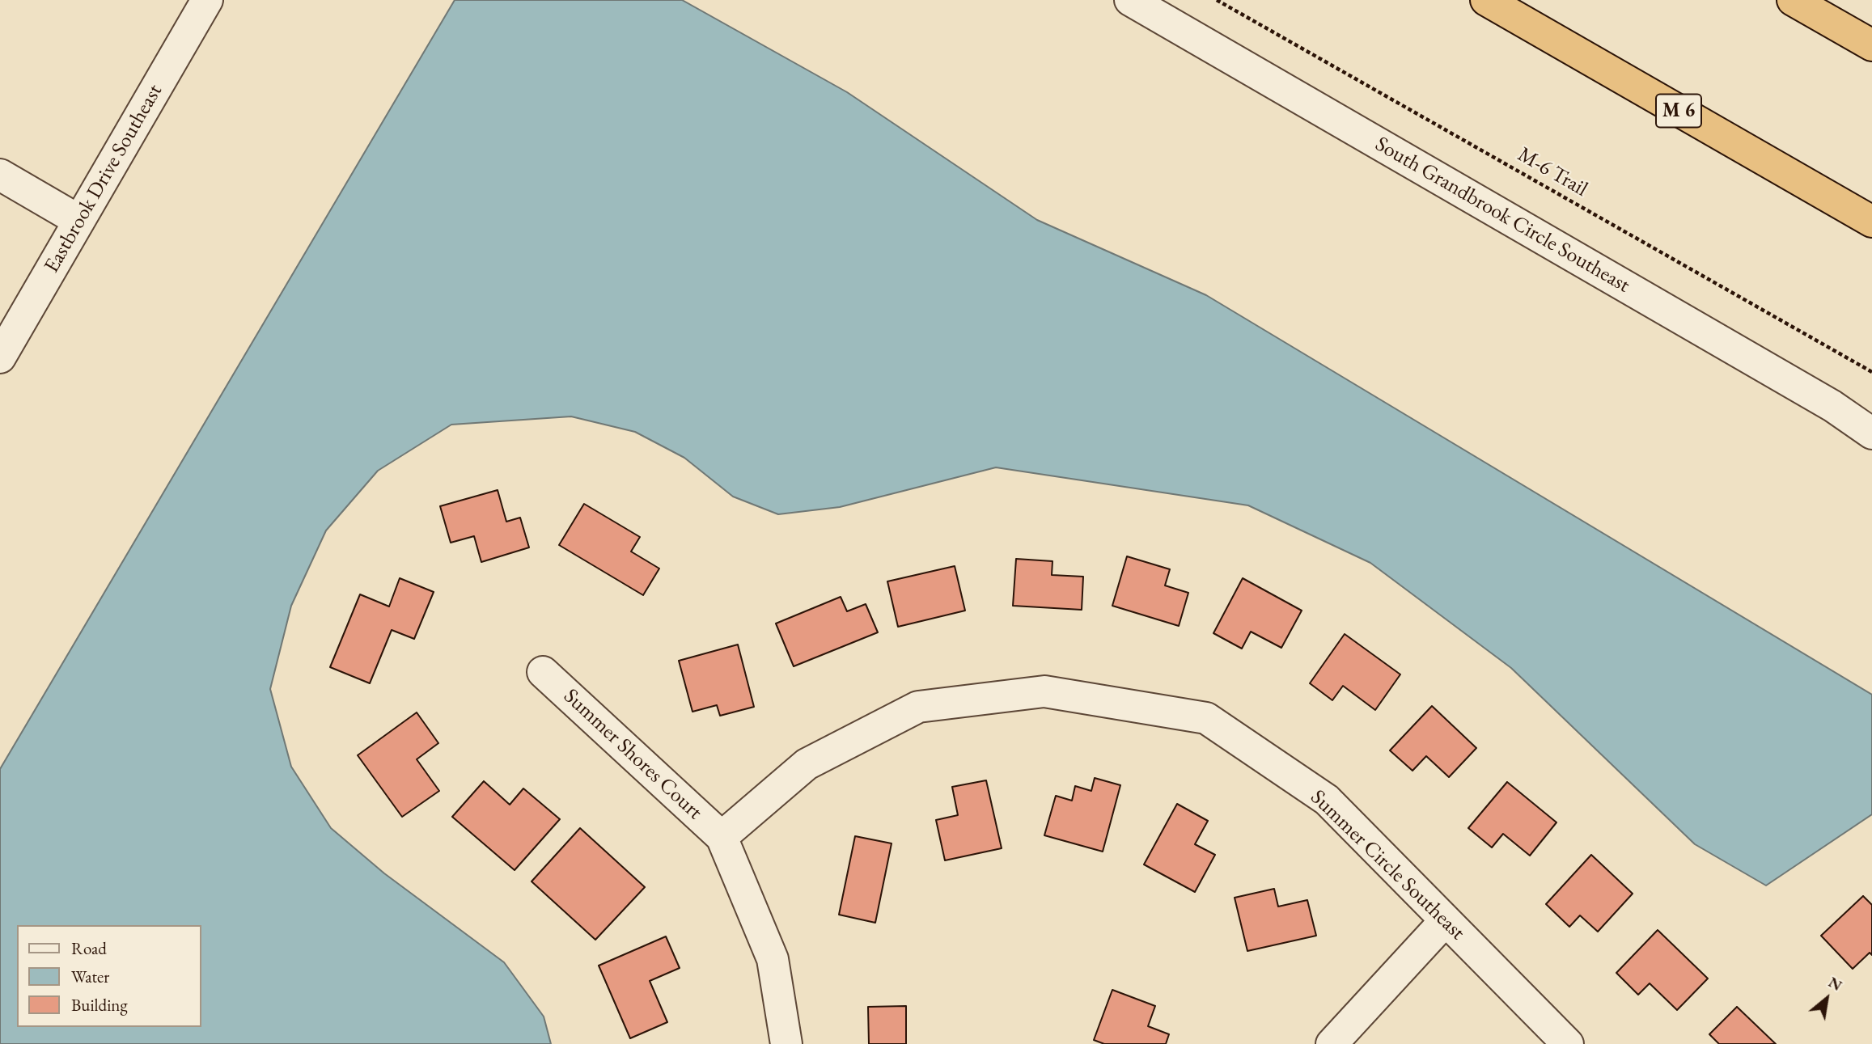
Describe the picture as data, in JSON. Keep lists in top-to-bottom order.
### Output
{
  "streets": {
    "highway": ["M 6"],
    "street": [
      "Eastbrook Drive Southeast",
      "South Grandbrook Circle Southeast",
      "Summer Shores Court",
      "Summer Circle Southeast"
    ],
    "path": ["M-6 Trail"]
  },
  "crossings": [
    ["Summer Shores Court", "Summer Circle Southeast"]
  ],
  "legend": ["Road", "Water", "Building"],
  "north": "top right"
}
